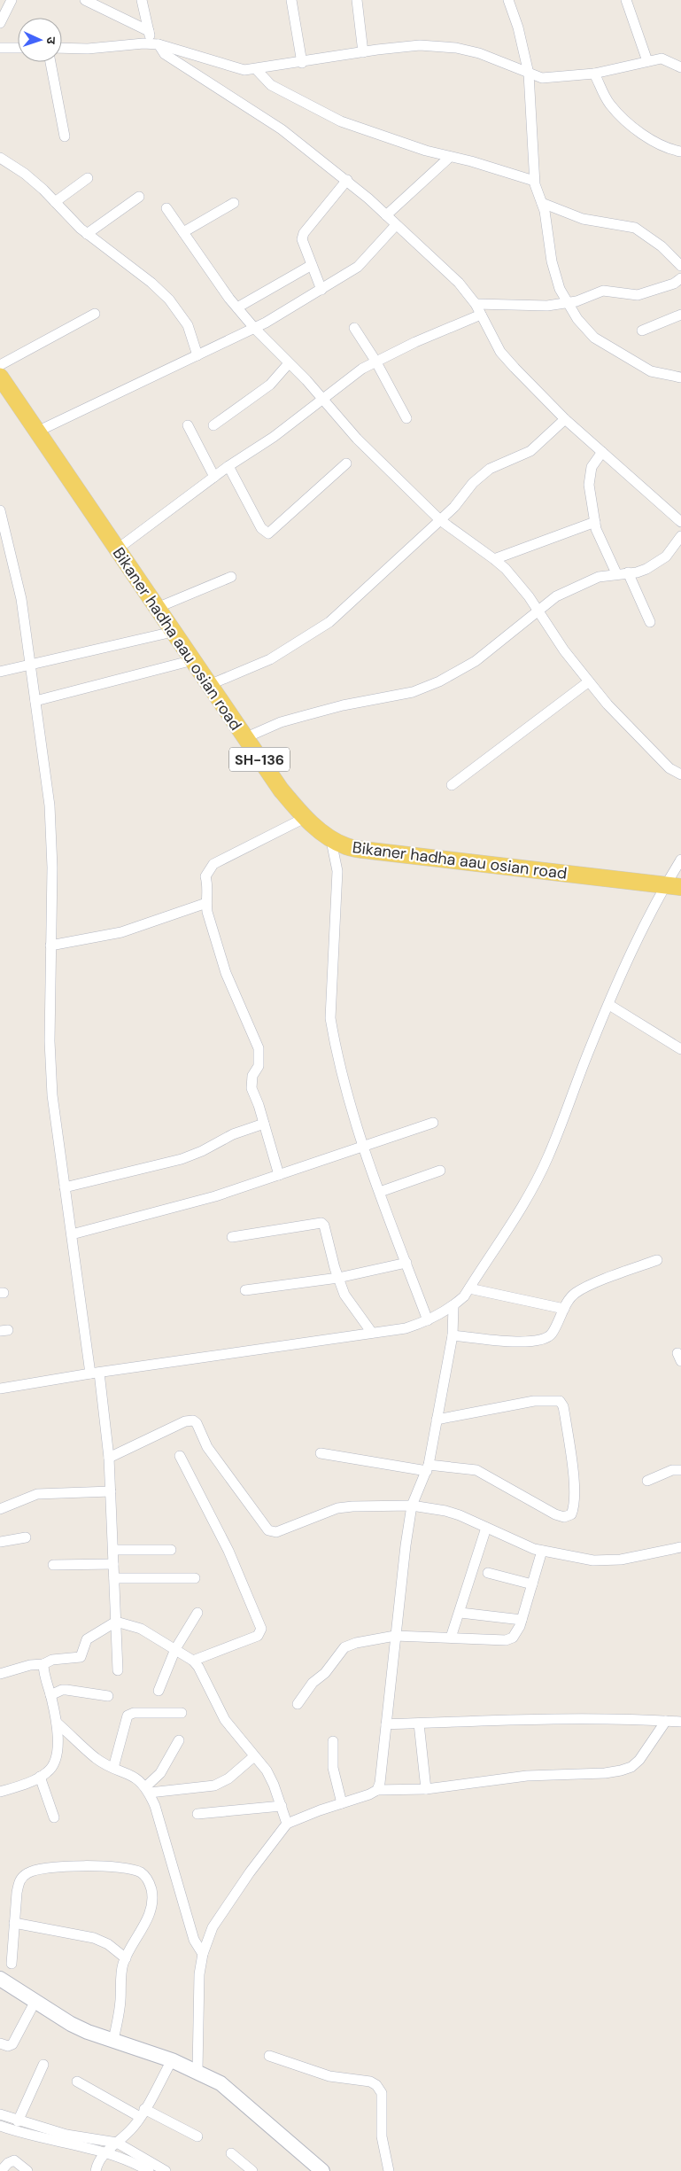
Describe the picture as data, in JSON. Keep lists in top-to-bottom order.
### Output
{
  "streets": {
    "main road": ["Bikaner hadha aau osian road", "SH-136"]
  },
  "north": "right"
}
